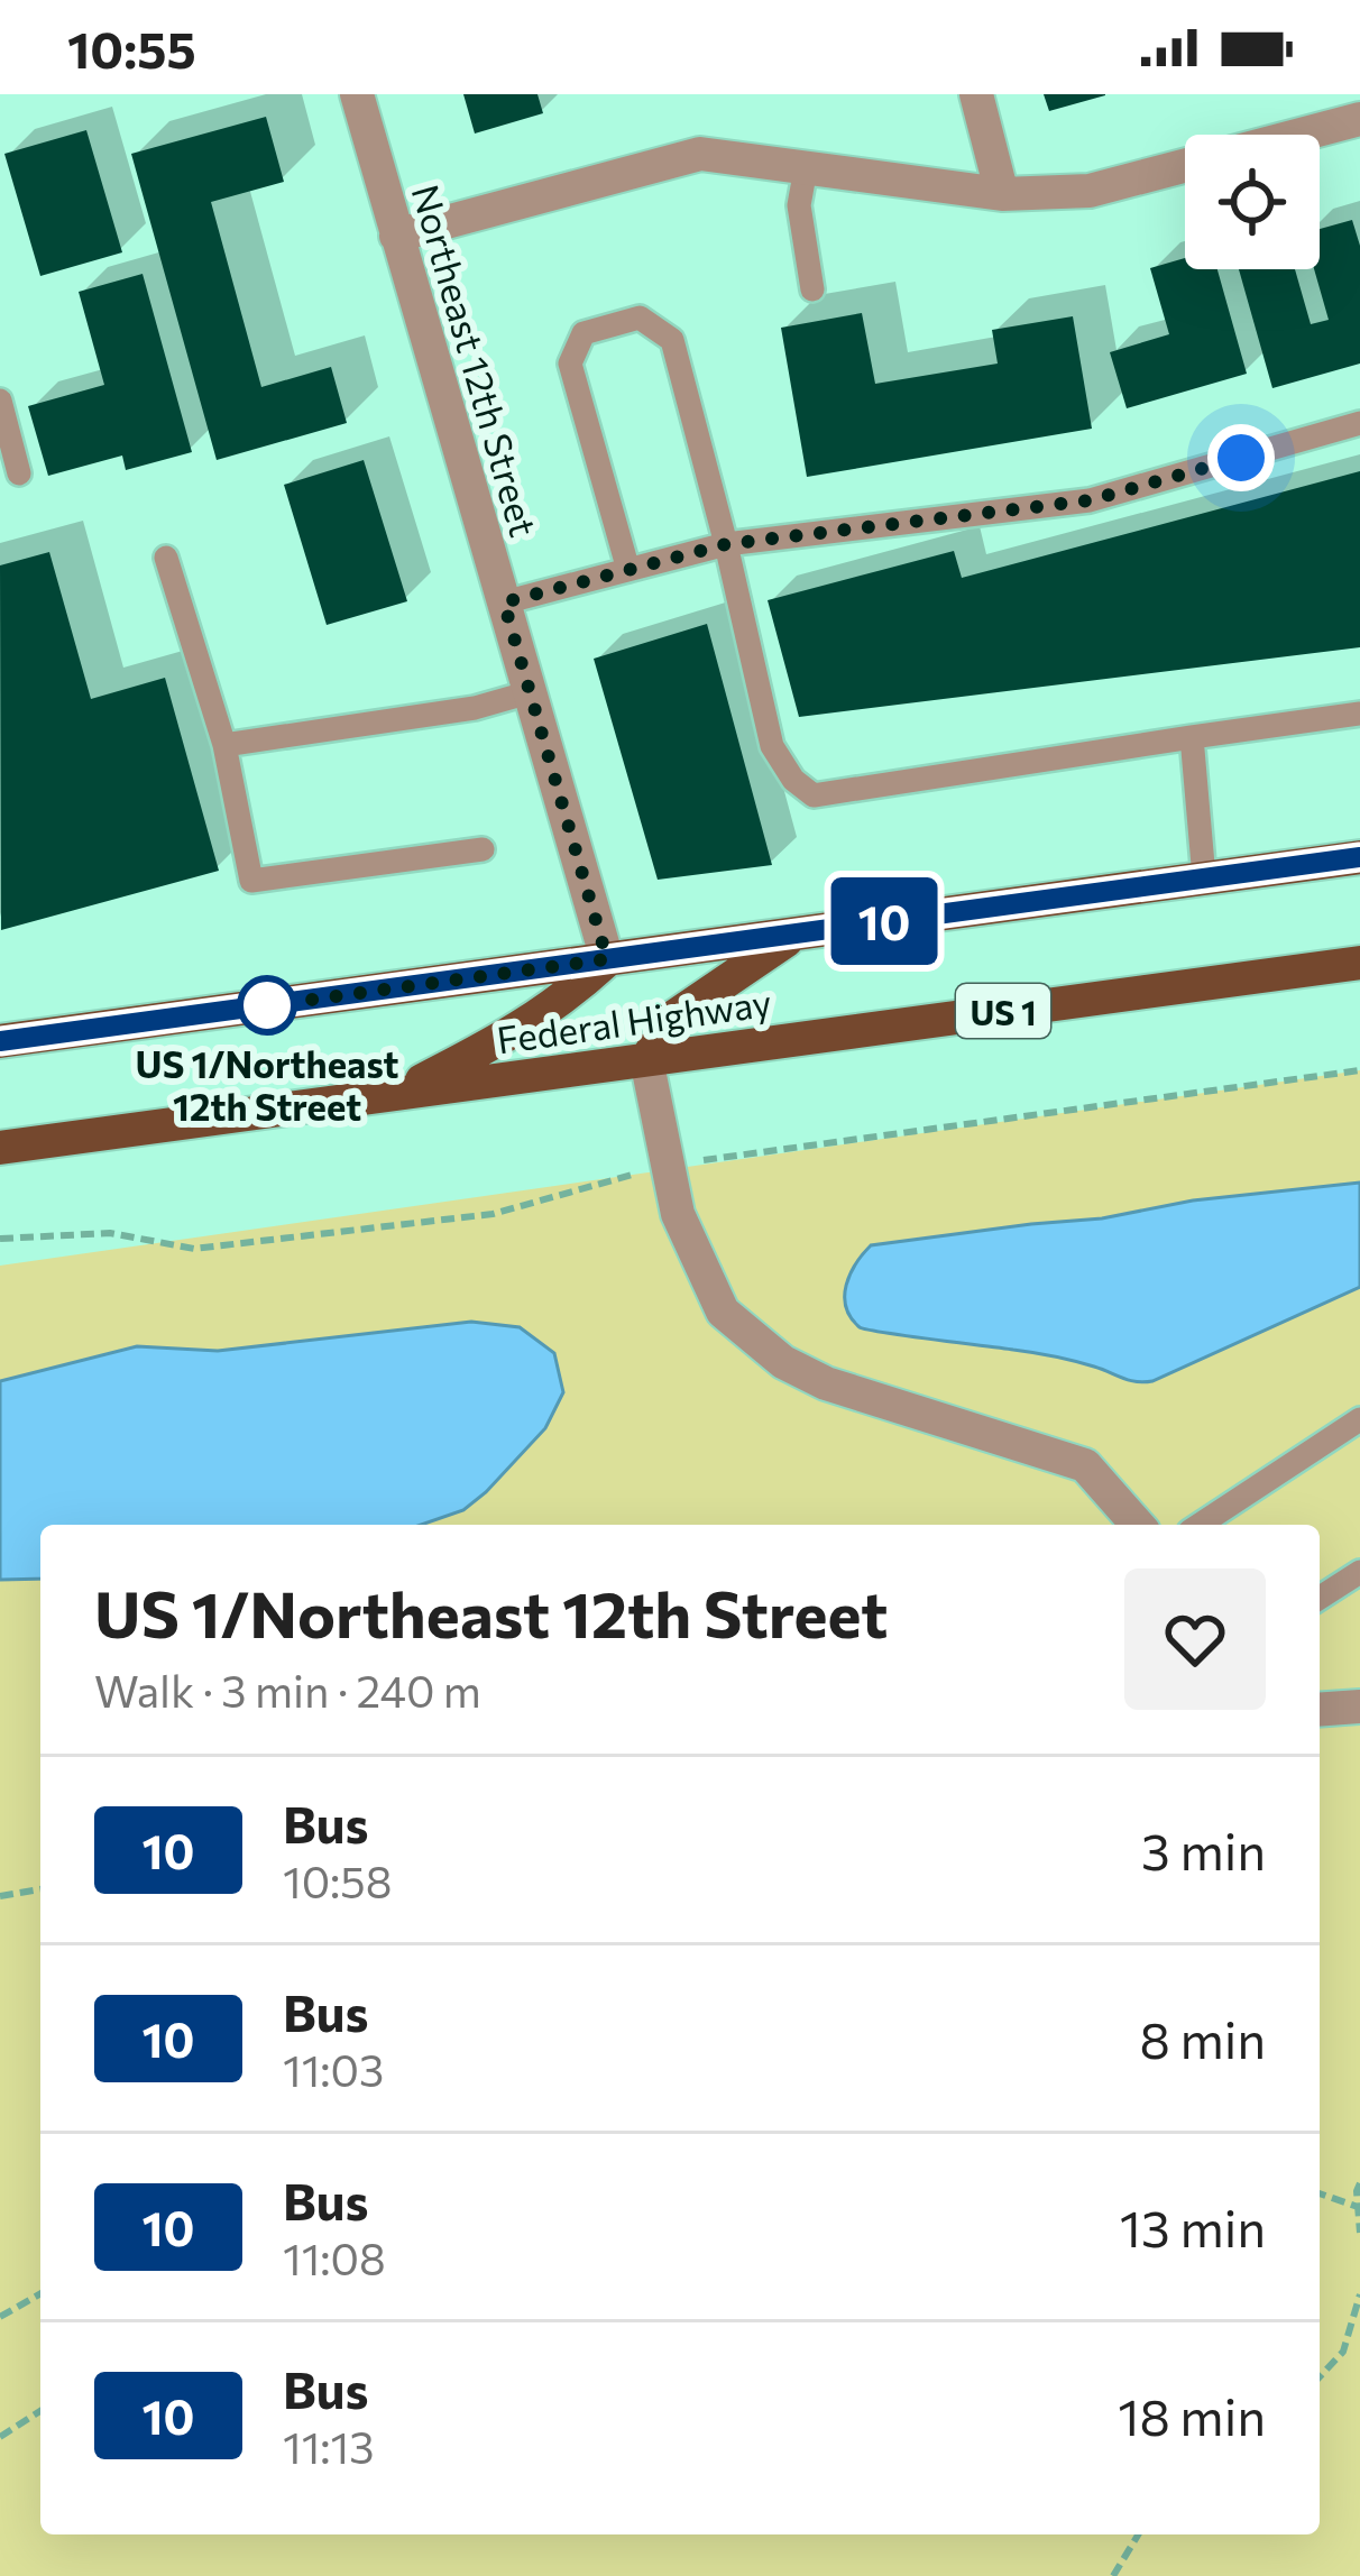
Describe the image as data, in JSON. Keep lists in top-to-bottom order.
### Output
{
  "streets": {
    "main road": ["US 1", "Federal Highway"],
    "street": ["Northeast 12th Street"]
  },
  "crossings": [
    ["Northeast 12th Street", "Federal Highway"]
  ],
  "places": ["US 1/Northeast 12th Street"],
  "lines": ["bus line 10"],
  "page": {
    "status": "10:55",
    "on_map": "10",
    "heading": ["US 1/Northeast 12th Street", "Walk · 3 min · 240 m"],
    "list": [
      {
        "mark": "10",
        "name": "Bus",
        "note": "10:58",
        "value": "3 min"
      },
      {
        "mark": "10",
        "name": "Bus",
        "note": "11:03",
        "value": "8 min"
      },
      {
        "mark": "10",
        "name": "Bus",
        "note": "11:08",
        "value": "13 min"
      },
      {
        "mark": "10",
        "name": "Bus",
        "note": "11:13",
        "value": "18 min"
      }
    ]
  }
}
